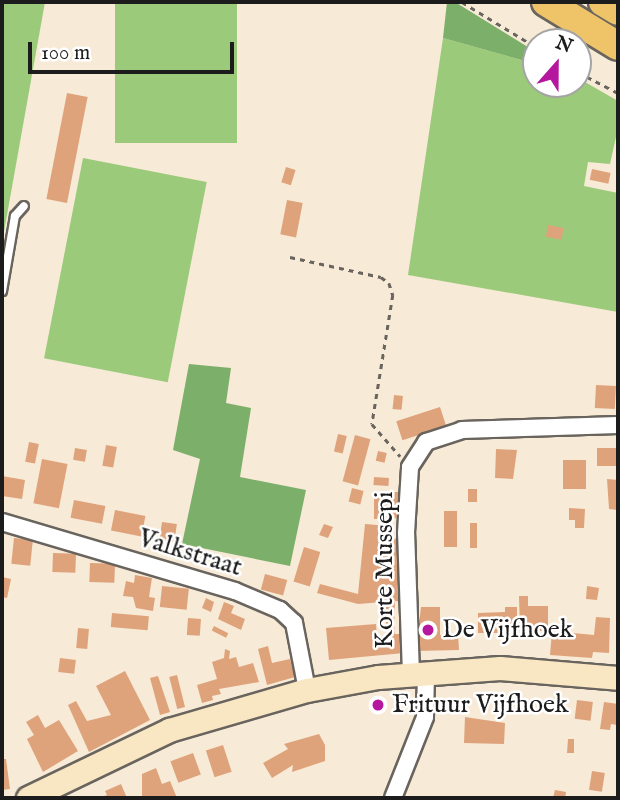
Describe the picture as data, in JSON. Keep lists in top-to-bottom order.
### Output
{
  "streets": {
    "street": ["Valkstraat", "Korte Mussepi"]
  },
  "places": ["De Vijfhoek", "Frituur Vijfhoek"],
  "scale_bar": "100 m",
  "north": "top"
}
